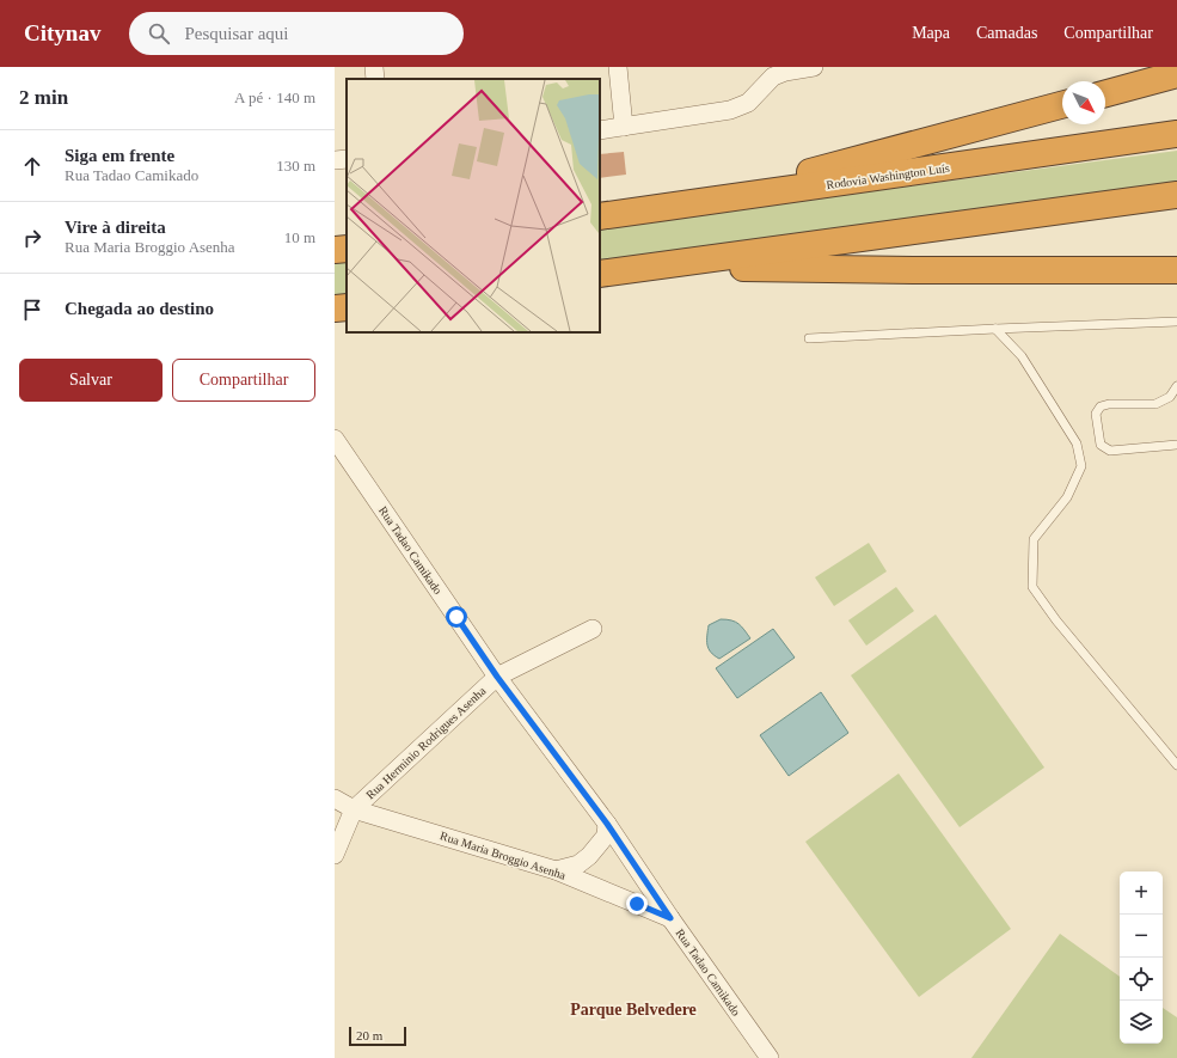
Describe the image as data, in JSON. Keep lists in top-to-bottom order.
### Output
{
  "streets": {
    "highway": ["Rodovia Washington Luís"],
    "street": ["Rua Tadao Camikado", "Rua Herminio Rodrigues Asenha", "Rua Maria Broggio Asenha"]
  },
  "crossings": [
    ["Rua Tadao Camikado", "Rua Herminio Rodrigues Asenha"],
    ["Rua Tadao Camikado", "Rua Maria Broggio Asenha"],
    ["Rua Herminio Rodrigues Asenha", "Rua Maria Broggio Asenha"]
  ],
  "districts": ["Parque Belvedere"],
  "scale_bar": "20 m",
  "north": "bottom right",
  "page": {
    "header": "Citynav",
    "search": "Pesquisar aqui",
    "nav": ["Mapa", "Camadas", "Compartilhar"],
    "heading": ["2 min", "A pé · 140 m"],
    "list": [
      ["Siga em frente", "Rua Tadao Camikado", "130 m"],
      ["Vire à direita", "Rua Maria Broggio Asenha", "10 m"],
      "Chegada ao destino"
    ],
    "buttons": ["Salvar", "Compartilhar"],
    "map_buttons": ["+", "−"],
    "scale": "20 m"
  }
}
